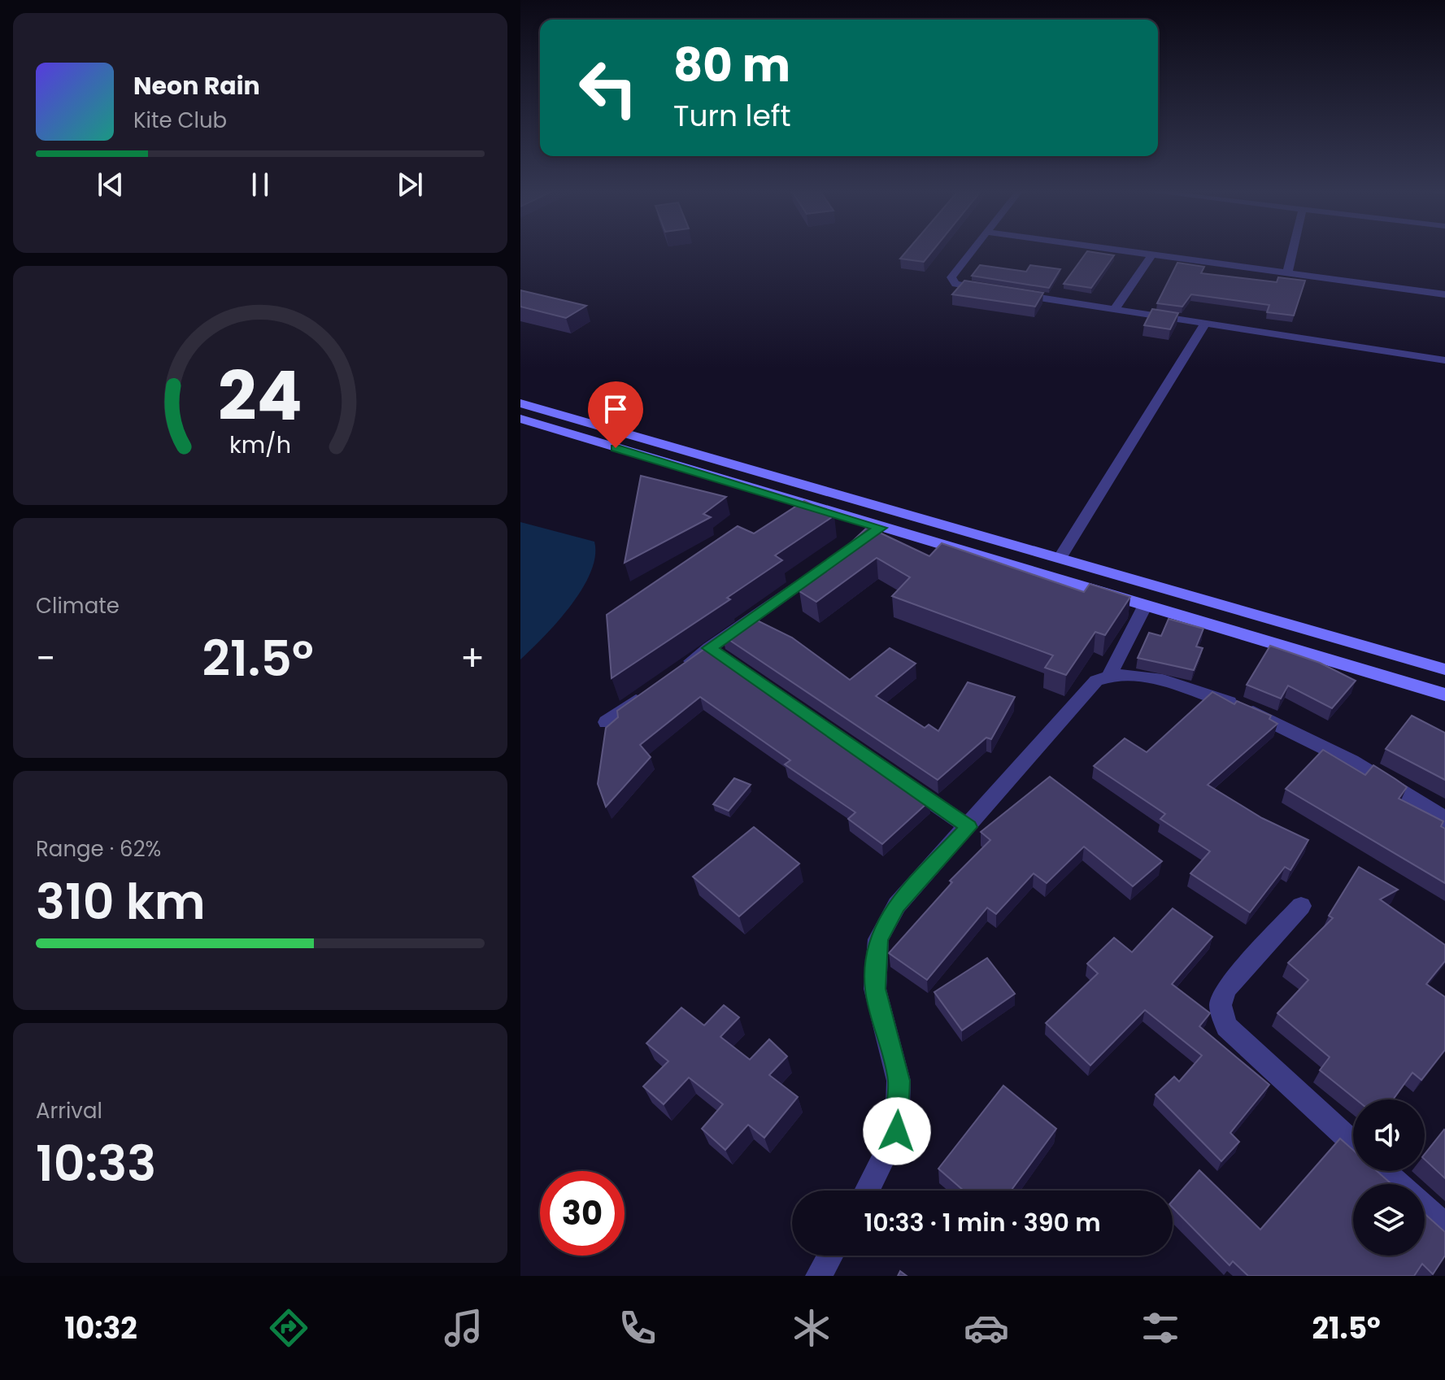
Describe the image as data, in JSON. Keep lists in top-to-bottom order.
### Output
{
  "page": {
    "turn": ["80 m", "Turn left"],
    "song": ["Neon Rain", "Kite Club"],
    "tile": [
      "Climate",
      ["Range · 62%", "310 km"],
      ["Arrival", "10:33"]
    ],
    "heat": ["−", "21.5°", "+"],
    "limit": "30",
    "trip": "10:33 · 1 min · 390 m",
    "tabs": ["10:32", "21.5°"],
    "gauge": ["24", "km/h"]
  }
}
